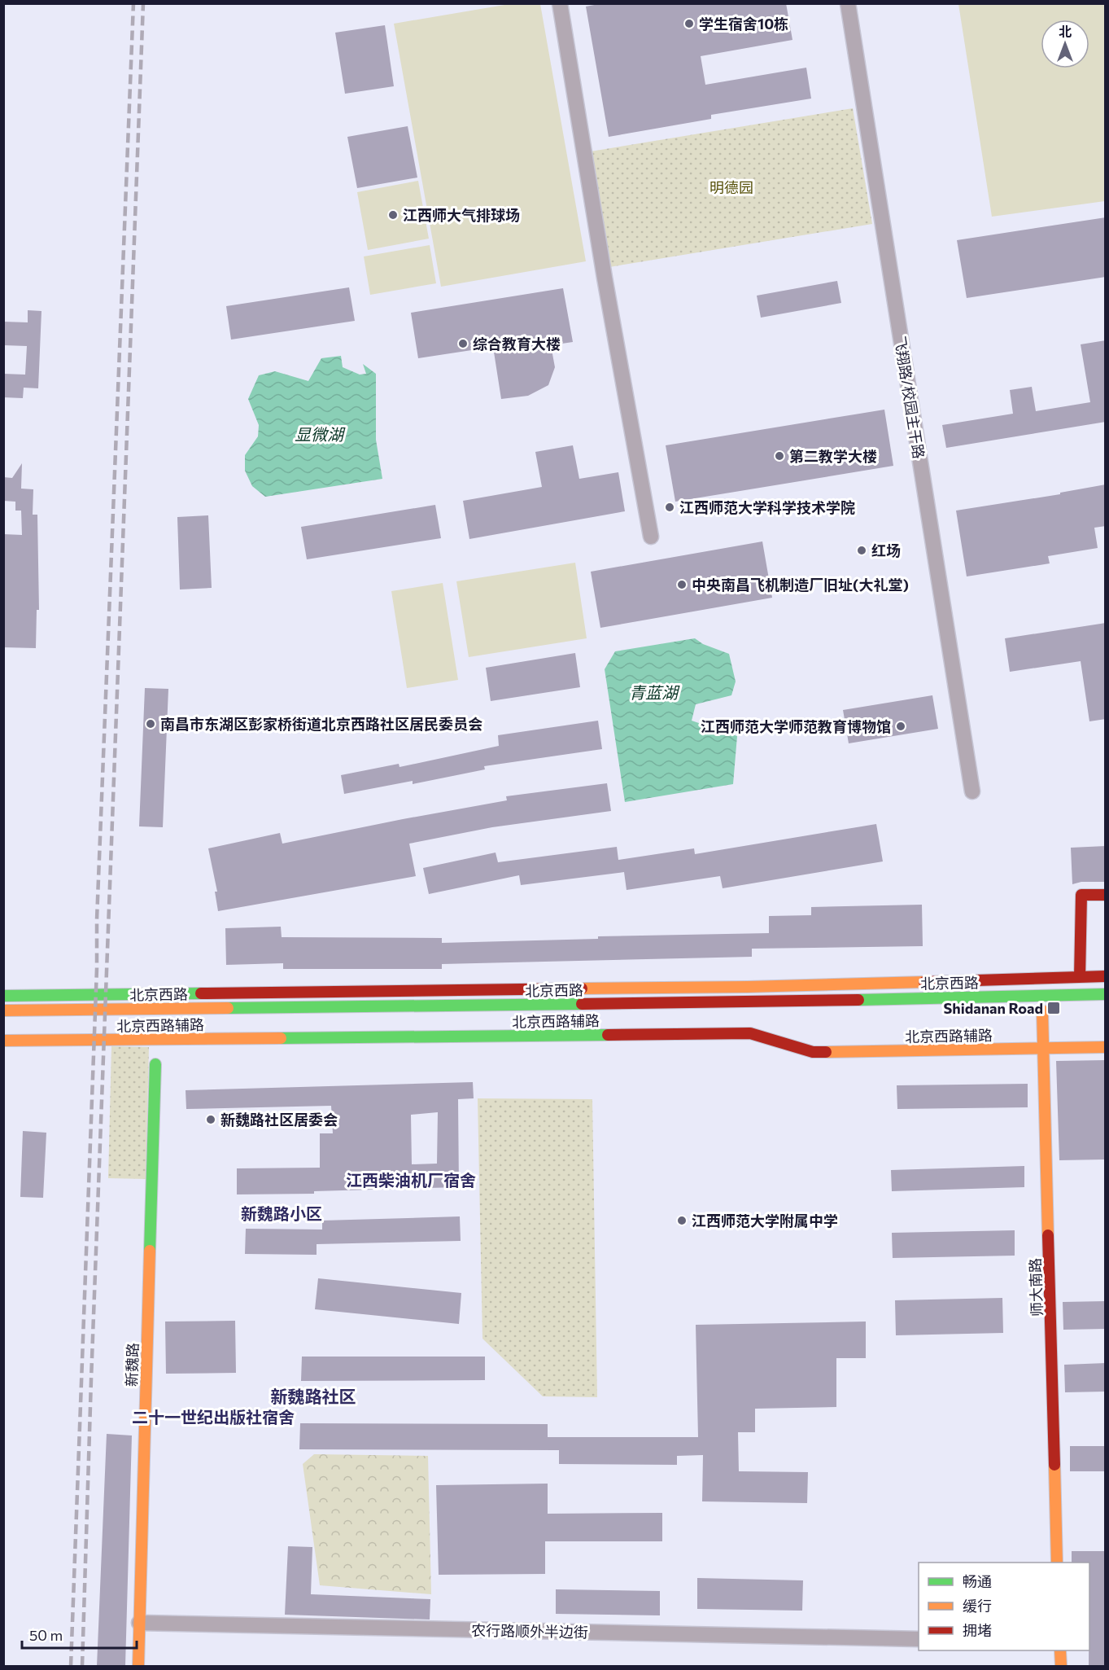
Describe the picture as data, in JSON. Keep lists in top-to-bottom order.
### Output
{
  "streets": {
    "main road": [
      "北京西路",
      "北京西路辅路",
      "师大南路",
      "新魏路"
    ],
    "street": ["飞翔路/校园主干路", "农行路顺外半边街"]
  },
  "crossings": [
    ["北京西路辅路", "师大南路"],
    ["新魏路", "农行路顺外半边街"]
  ],
  "districts": [
    "江西柴油机厂宿舍",
    "新魏路小区",
    "新魏路社区",
    "二十一世纪出版社宿舍"
  ],
  "water": ["显微湖", "青蓝湖"],
  "parks": ["明德园"],
  "places": {
    "other": [
      "学生宿舍10栋",
      "江西师大气排球场",
      "综合教育大楼",
      "第二教学大楼",
      "江西师范大学科学技术学院",
      "红场",
      "中央南昌飞机制造厂旧址(大礼堂)",
      "南昌市东湖区彭家桥街道北京西路社区居民委员会",
      "江西师范大学师范教育博物馆",
      "新魏路社区居委会",
      "江西师范大学附属中学"
    ],
    "transit": ["Shidanan Road"]
  },
  "legend": ["畅通", "缓行", "拥堵"],
  "scale_bar": "50 m",
  "north": "top"
}
